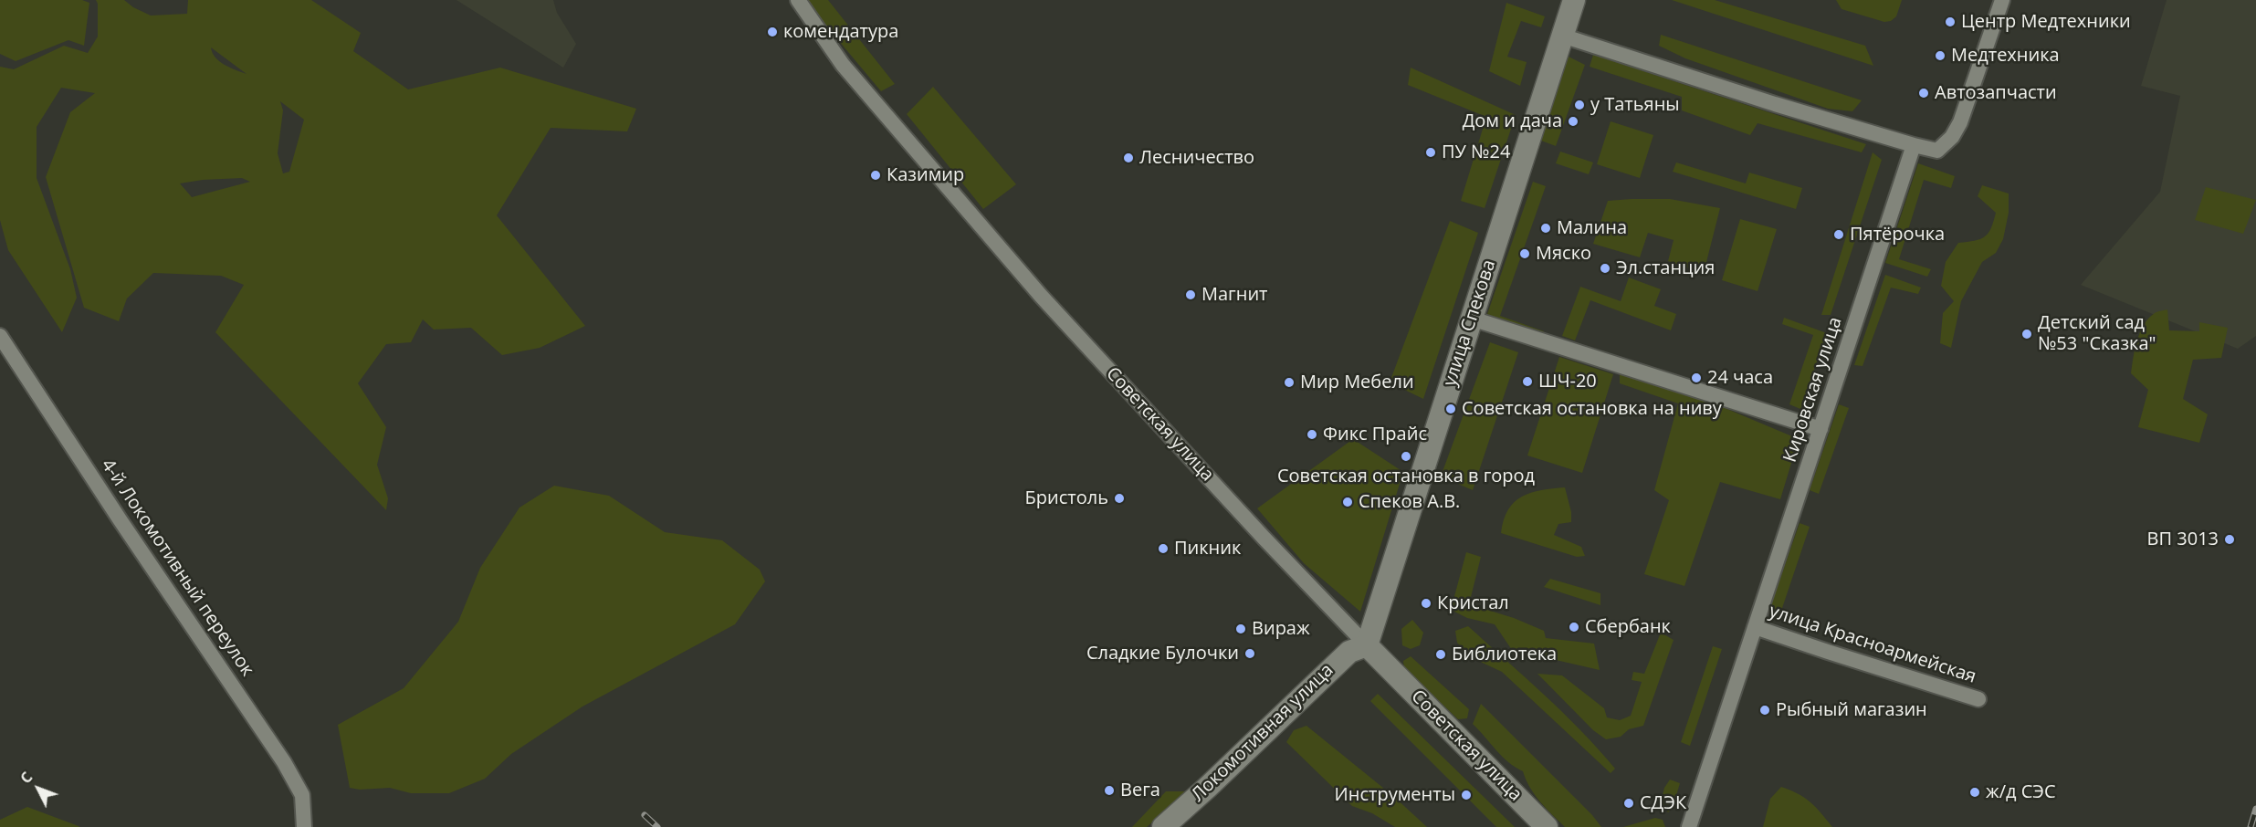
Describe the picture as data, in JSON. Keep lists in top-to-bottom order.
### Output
{
  "streets": {
    "main road": ["улица Спекова", "Советская улица", "Локомотивная улица"],
    "street": ["Кировская улица", "4-й Локомотивный переулок", "улица Красноармейская"]
  },
  "crossings": [
    ["улица Спекова", "Советская улица"],
    ["улица Спекова", "Локомотивная улица"],
    ["Кировская улица", "улица Красноармейская"],
    ["Советская улица", "Локомотивная улица"]
  ],
  "places": [
    "Центр Медтехники",
    "комендатура",
    "Медтехника",
    "Автозапчасти",
    "у Татьяны",
    "Дом и дача",
    "ПУ №24",
    "Лесничество",
    "Казимир",
    "Малина",
    "Пятёрочка",
    "Мяско",
    "Эл.станция",
    "Магнит",
    "Детский сад №53 \"Сказка\"",
    "24 часа",
    "ШЧ-20",
    "Мир Мебели",
    "Советская остановка на ниву",
    "Фикс Прайс",
    "Советская остановка в город",
    "Бристоль",
    "Спеков А.В.",
    "ВП 3013",
    "Пикник",
    "Кристал",
    "Сбербанк",
    "Вираж",
    "Сладкие Булочки",
    "Библиотека",
    "Рыбный магазин",
    "Вега",
    "ж/д СЭС",
    "Инструменты",
    "СДЭК"
  ],
  "north": "top left"
}
